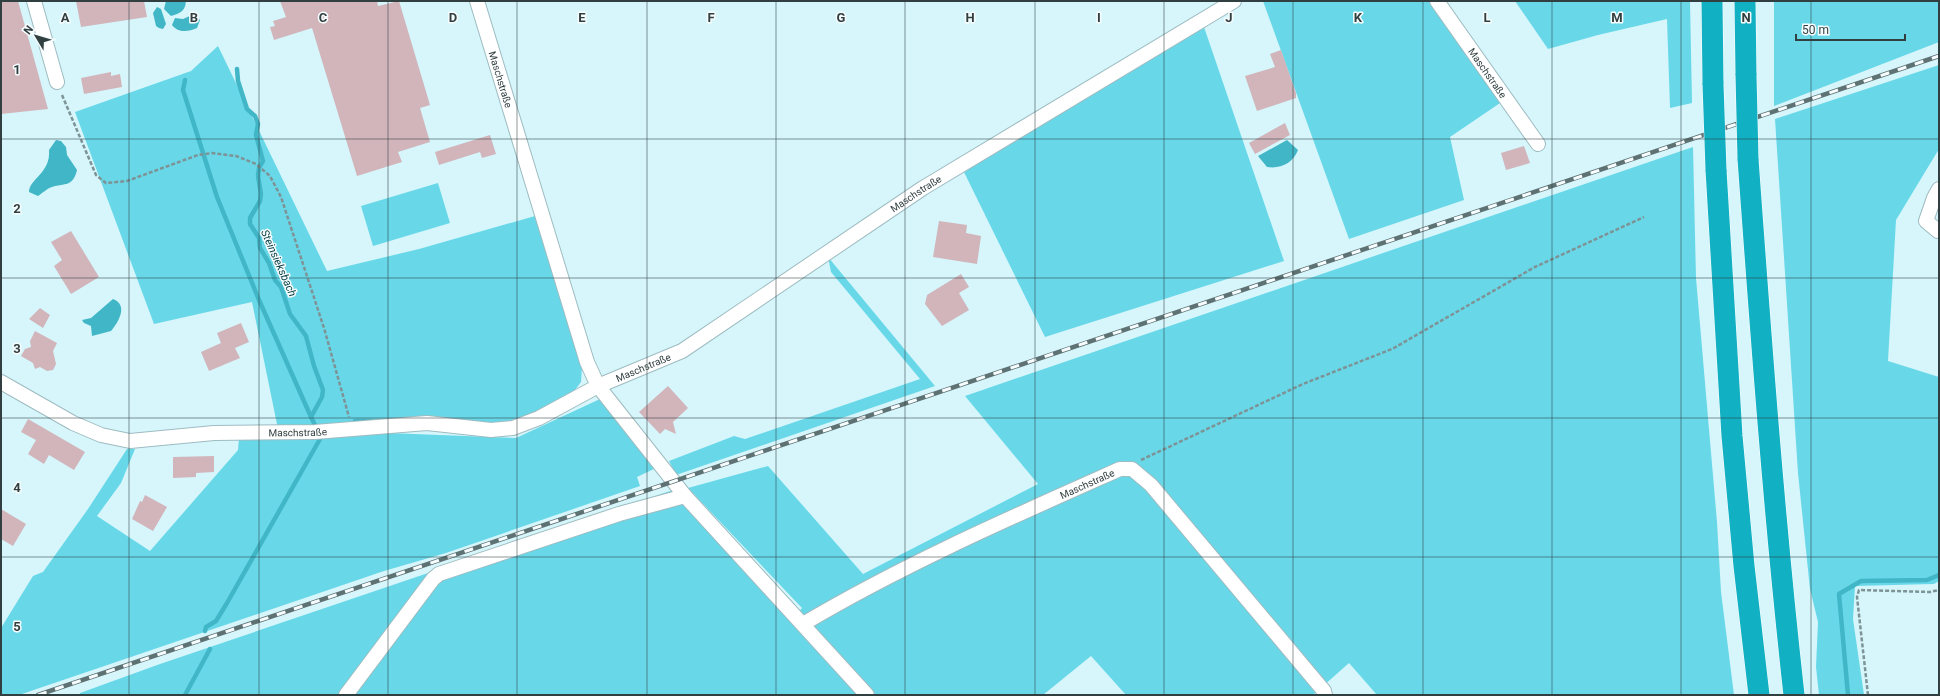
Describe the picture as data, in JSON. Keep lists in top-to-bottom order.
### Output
{
  "streets": {
    "street": ["Maschstraße"]
  },
  "water": ["Steinsieksbach"],
  "scale_bar": "50 m",
  "north": "top left",
  "grid": {
    "columns": [
      "A",
      "B",
      "C",
      "D",
      "E",
      "F",
      "G",
      "H",
      "I",
      "J",
      "K",
      "L",
      "M",
      "N"
    ],
    "rows": [
      "1",
      "2",
      "3",
      "4",
      "5"
    ]
  }
}
